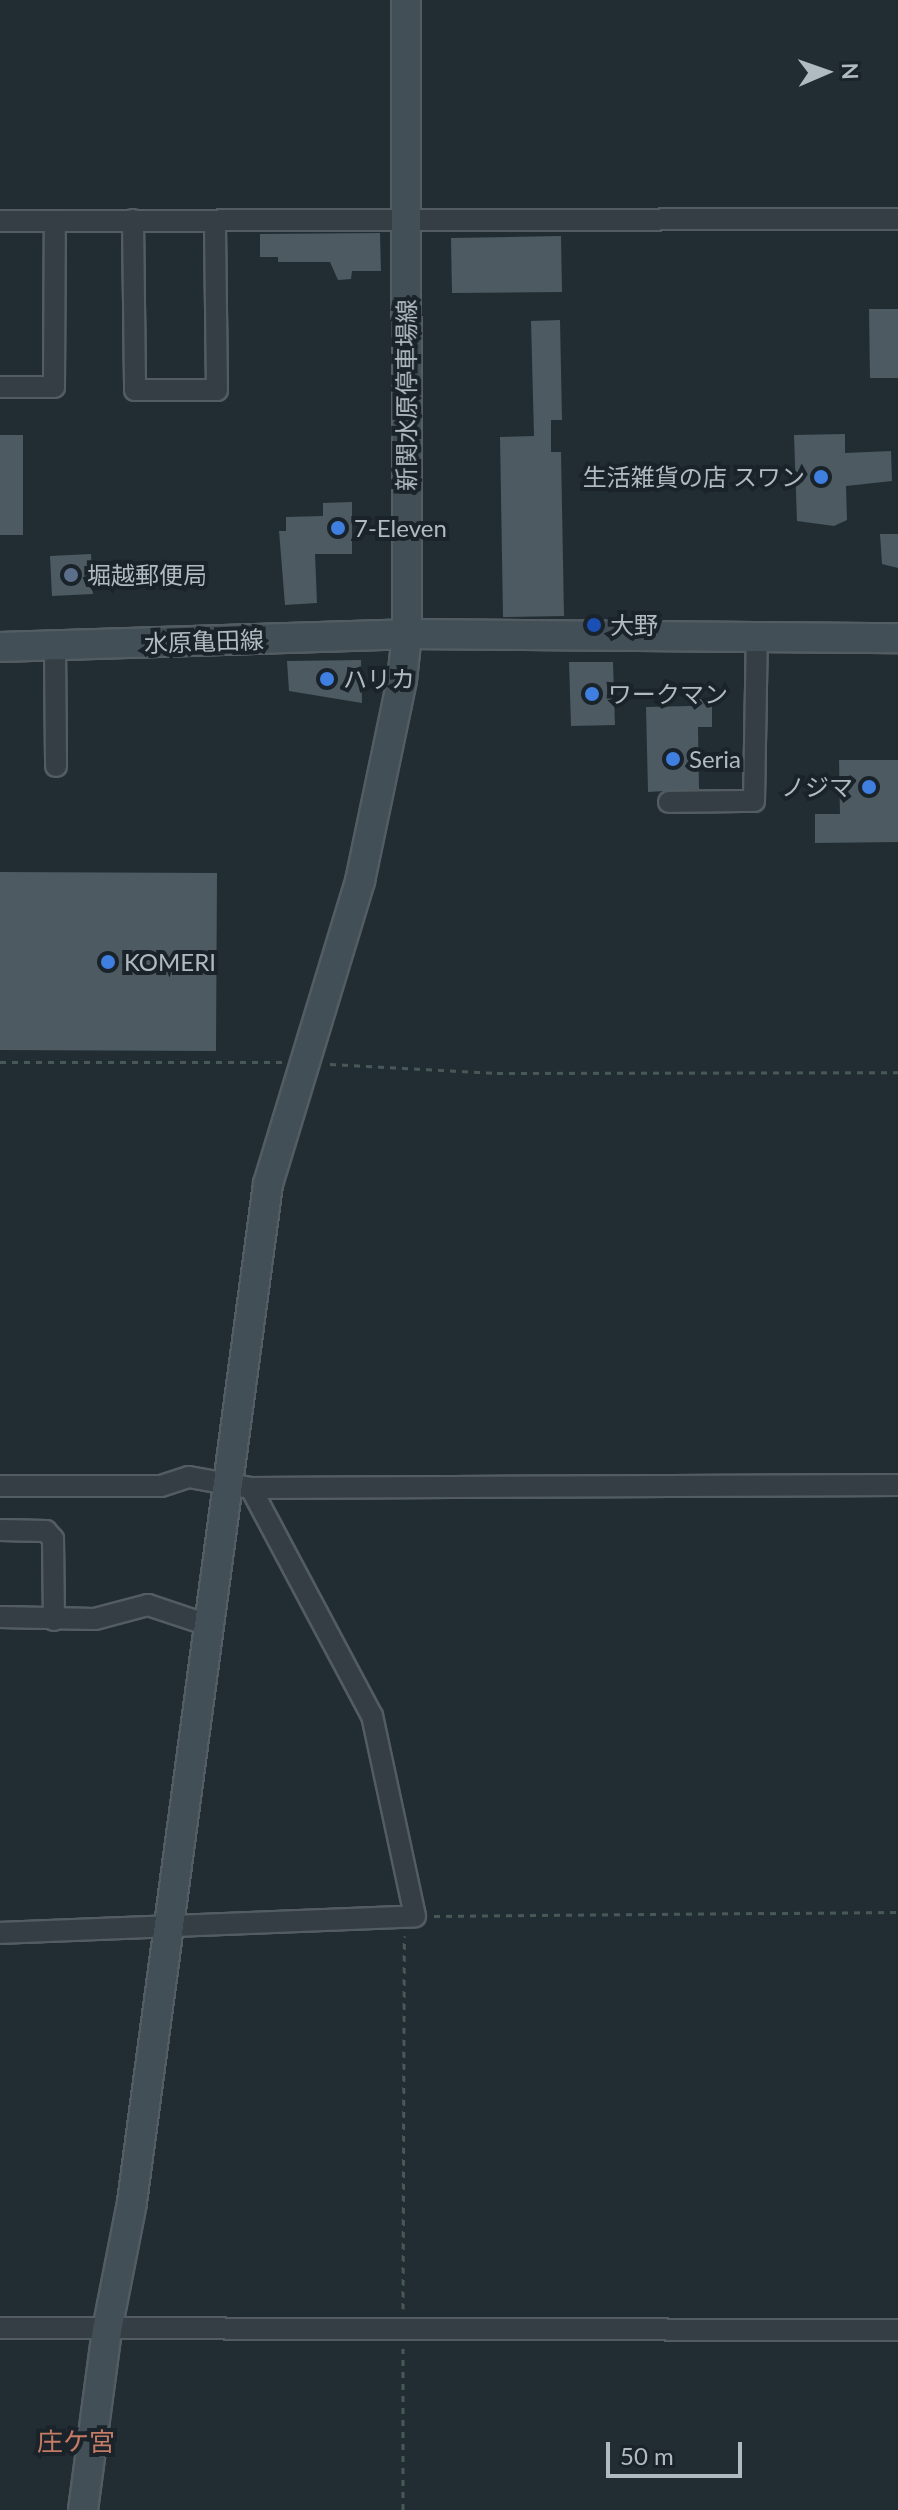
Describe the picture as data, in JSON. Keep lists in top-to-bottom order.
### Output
{
  "streets": {
    "street": ["新関水原停車場線", "水原亀田線"]
  },
  "crossings": [
    ["新関水原停車場線", "水原亀田線"]
  ],
  "districts": ["庄ケ宮"],
  "places": [
    "生活雑貨の店 スワン",
    "7-Eleven",
    "堀越郵便局",
    "大野",
    "ハリカ",
    "ワークマン",
    "Seria",
    "ノジマ",
    "KOMERI"
  ],
  "scale_bar": "50 m",
  "north": "right"
}
